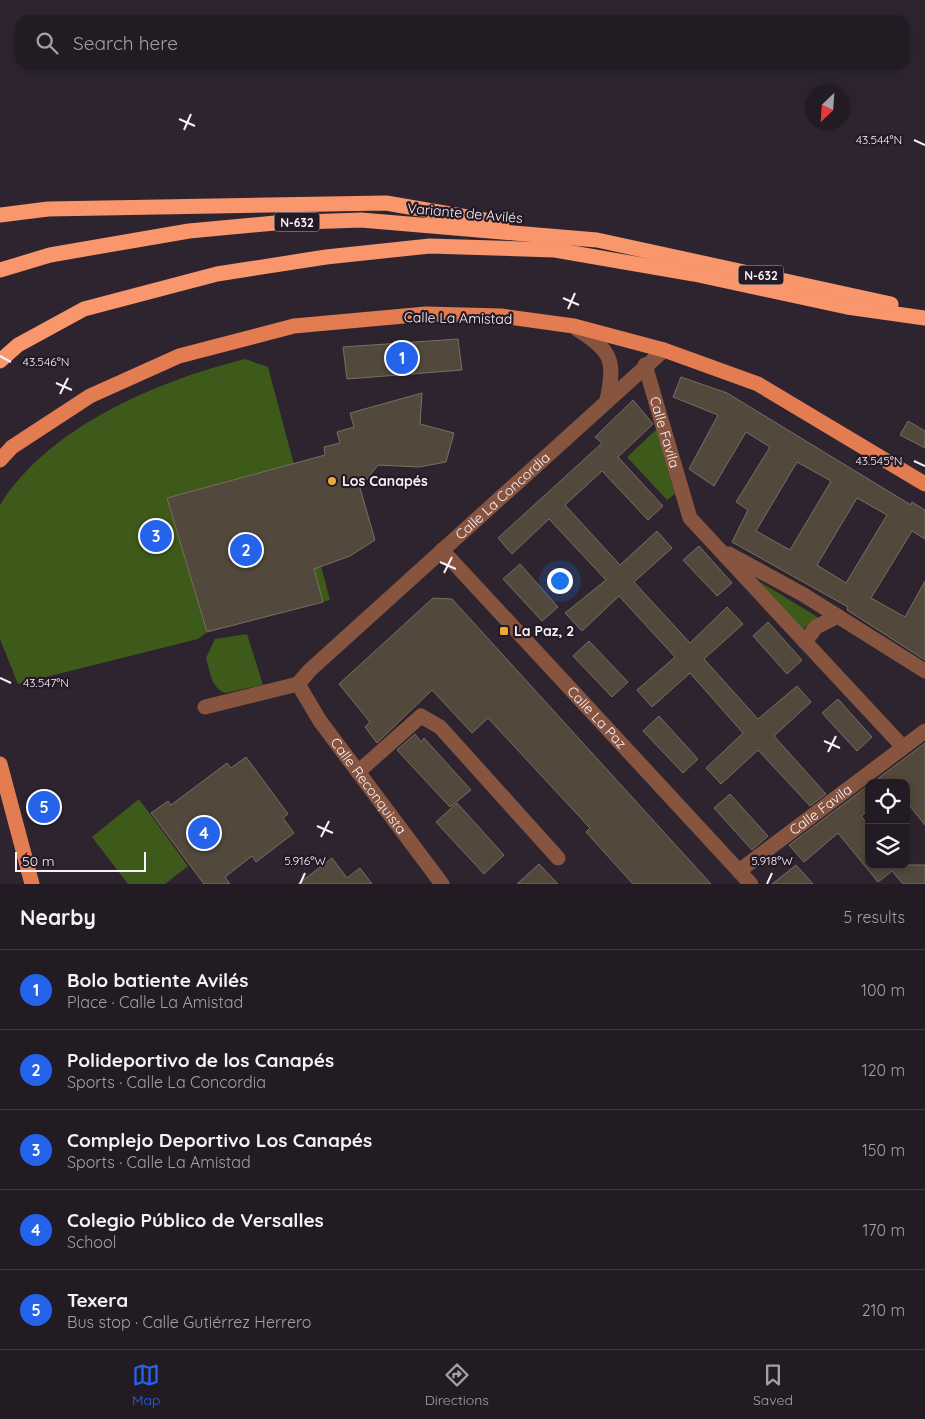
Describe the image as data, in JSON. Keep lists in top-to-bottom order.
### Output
{
  "streets": {
    "highway": ["Variante de Avilés", "N-632"],
    "main road": ["Calle La Amistad"],
    "street": [
      "Calle Favila",
      "Calle La Concordia",
      "Calle La Paz",
      "Calle Reconquista"
    ]
  },
  "crossings": [
    ["Calle La Amistad", "Calle La Concordia"],
    ["Calle Favila", "Calle La Concordia"],
    ["Calle Favila", "Calle La Paz"],
    ["Calle La Concordia", "Calle La Paz"],
    ["Calle La Concordia", "Calle Reconquista"]
  ],
  "places": {
    "other": ["Los Canapés"],
    "transit": ["La Paz, 2"]
  },
  "scale_bar": "50 m",
  "north": "bottom left",
  "page": {
    "search": "Search here",
    "pins": [
      "1",
      "3",
      "2",
      "5",
      "4"
    ],
    "scale": "50 m",
    "heading": ["Nearby", "5 results"],
    "list": [
      {
        "mark": "1",
        "name": "Bolo batiente Avilés",
        "note": "Place · Calle La Amistad",
        "value": "100 m"
      },
      {
        "mark": "2",
        "name": "Polideportivo de los Canapés",
        "note": "Sports · Calle La Concordia",
        "value": "120 m"
      },
      {
        "mark": "3",
        "name": "Complejo Deportivo Los Canapés",
        "note": "Sports · Calle La Amistad",
        "value": "150 m"
      },
      {
        "mark": "4",
        "name": "Colegio Público de Versalles",
        "note": "School",
        "value": "170 m"
      },
      {
        "mark": "5",
        "name": "Texera",
        "note": "Bus stop · Calle Gutiérrez Herrero",
        "value": "210 m"
      }
    ],
    "nav": ["Map", "Directions", "Saved"]
  },
  "coordinates": [
    "43.544°N",
    "43.546°N",
    "43.545°N",
    "43.547°N",
    "5.916°W",
    "5.918°W"
  ]
}
